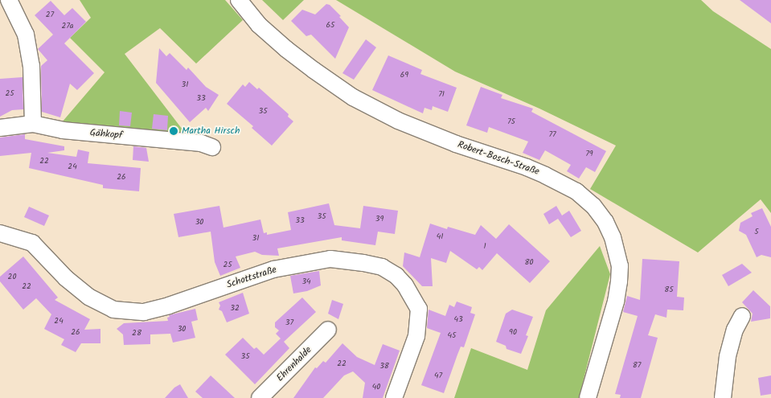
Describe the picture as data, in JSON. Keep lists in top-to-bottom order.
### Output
{
  "streets": {
    "street": [
      "Gähkopf",
      "Robert-Bosch-Straße",
      "Schottstraße",
      "Ehrenhalde"
    ]
  },
  "places": ["Martha Hirsch"],
  "house_numbers": [
    "27",
    "65",
    "27a",
    "69",
    "31",
    "25",
    "71",
    "33",
    "35",
    "75",
    "77",
    "79",
    "22",
    "24",
    "26",
    "35",
    "39",
    "33",
    "30",
    "5",
    "41",
    "31",
    "1",
    "80",
    "25",
    "20",
    "34",
    "22",
    "85",
    "32",
    "43",
    "24",
    "37",
    "30",
    "26",
    "90",
    "28",
    "45",
    "35",
    "22",
    "87",
    "38",
    "47",
    "40"
  ]
}
